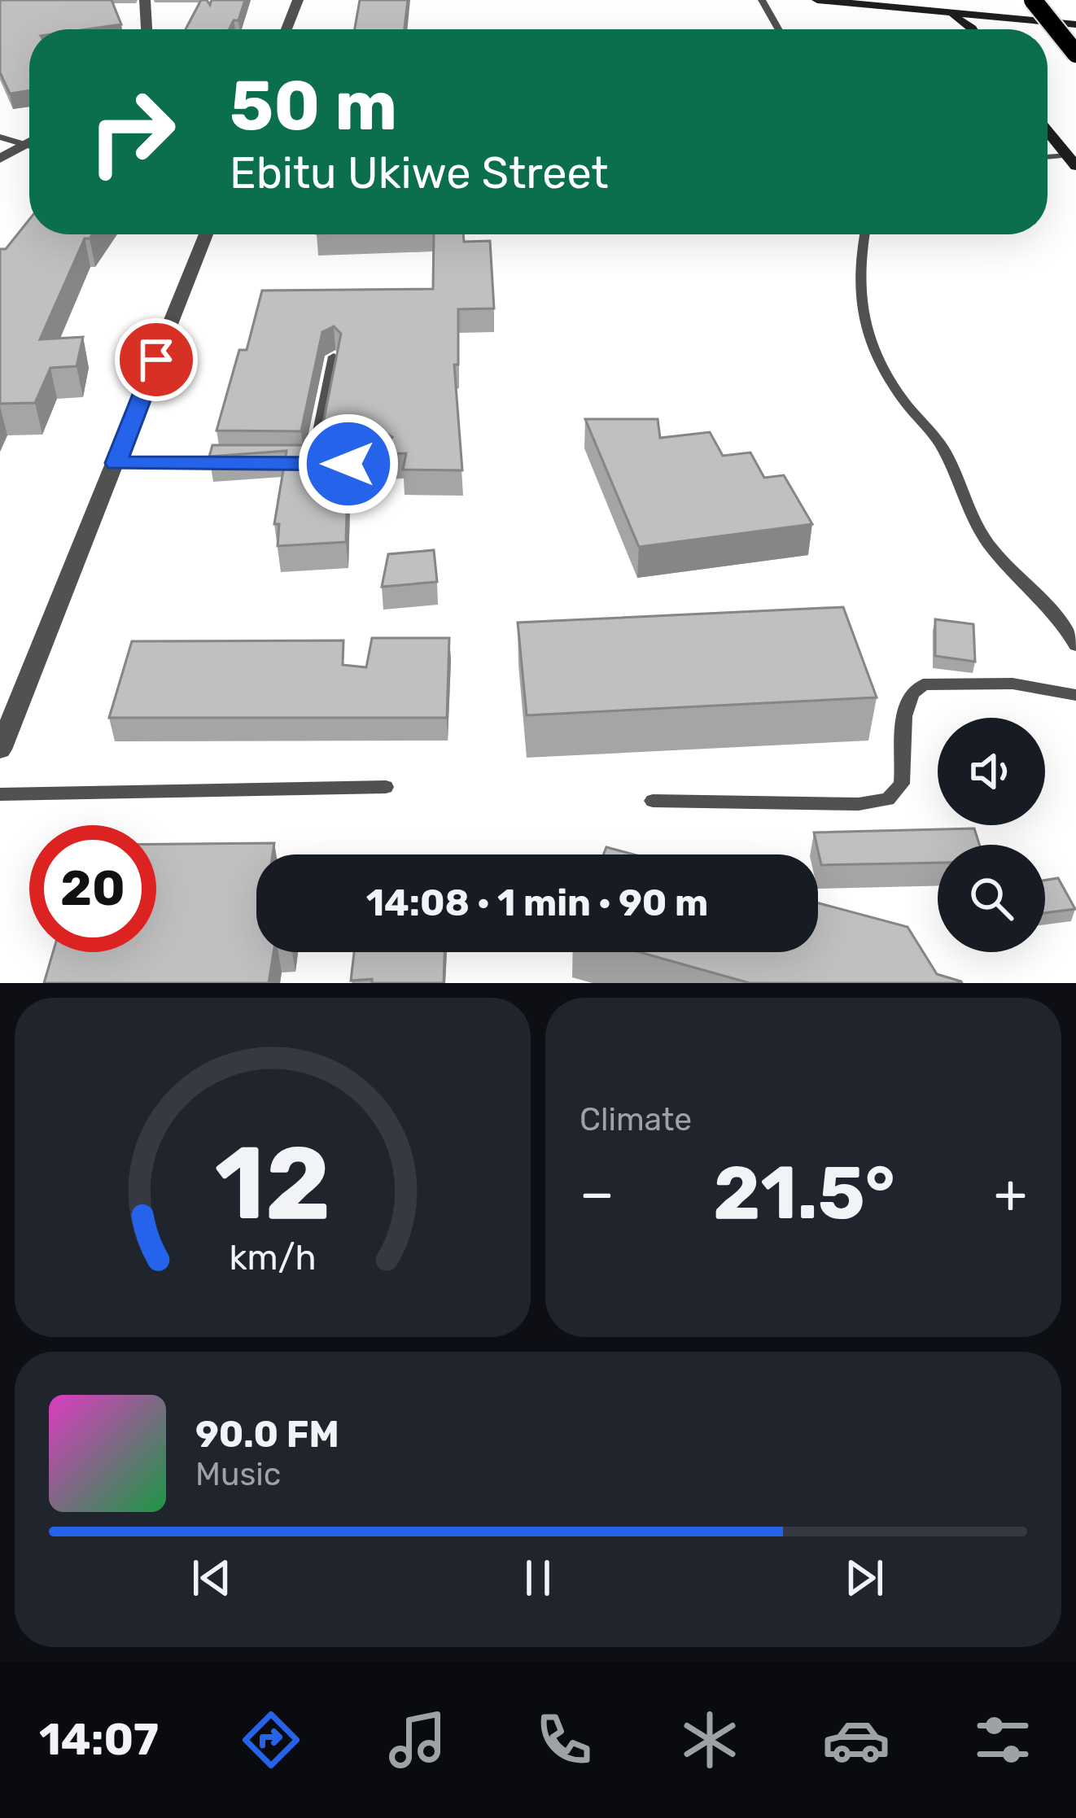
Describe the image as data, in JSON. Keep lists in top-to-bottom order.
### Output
{
  "page": {
    "turn": ["50 m", "Ebitu Ukiwe Street"],
    "limit": "20",
    "trip": "14:08 · 1 min · 90 m",
    "tile": "Climate",
    "heat": ["−", "21.5°", "+"],
    "song": ["90.0 FM", "Music"],
    "tabs": "14:07",
    "gauge": ["12", "km/h"]
  }
}
